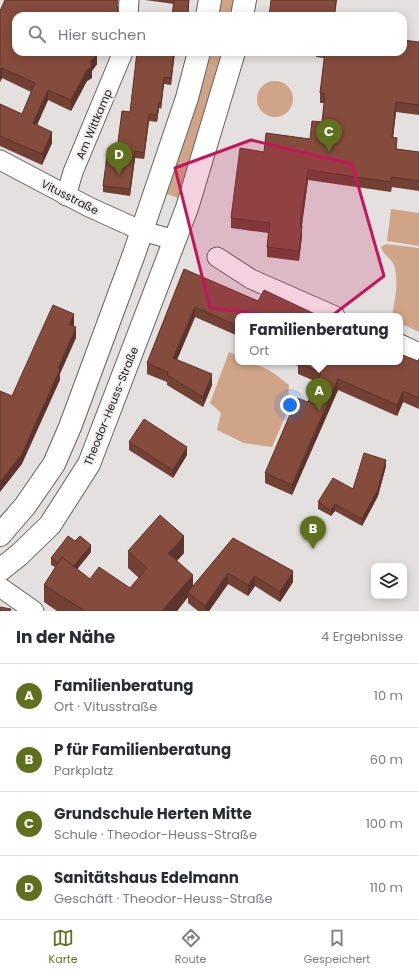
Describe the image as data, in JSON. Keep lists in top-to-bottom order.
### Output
{
  "streets": {
    "main road": ["Theodor-Heuss-Straße"],
    "street": ["Am Wittkamp", "Vitusstraße"]
  },
  "crossings": [
    ["Am Wittkamp", "Vitusstraße"]
  ],
  "page": {
    "search": "Hier suchen",
    "pins": [
      "C",
      "D",
      "A",
      "B"
    ],
    "popup": ["Familienberatung", "Ort"],
    "heading": ["In der Nähe", "4 Ergebnisse"],
    "list": [
      {
        "mark": "A",
        "name": "Familienberatung",
        "note": "Ort · Vitusstraße",
        "value": "10 m"
      },
      {
        "mark": "B",
        "name": "P für Familienberatung",
        "note": "Parkplatz",
        "value": "60 m"
      },
      {
        "mark": "C",
        "name": "Grundschule Herten Mitte",
        "note": "Schule · Theodor-Heuss-Straße",
        "value": "100 m"
      },
      {
        "mark": "D",
        "name": "Sanitätshaus Edelmann",
        "note": "Geschäft · Theodor-Heuss-Straße",
        "value": "110 m"
      }
    ],
    "nav": ["Karte", "Route", "Gespeichert"]
  }
}
